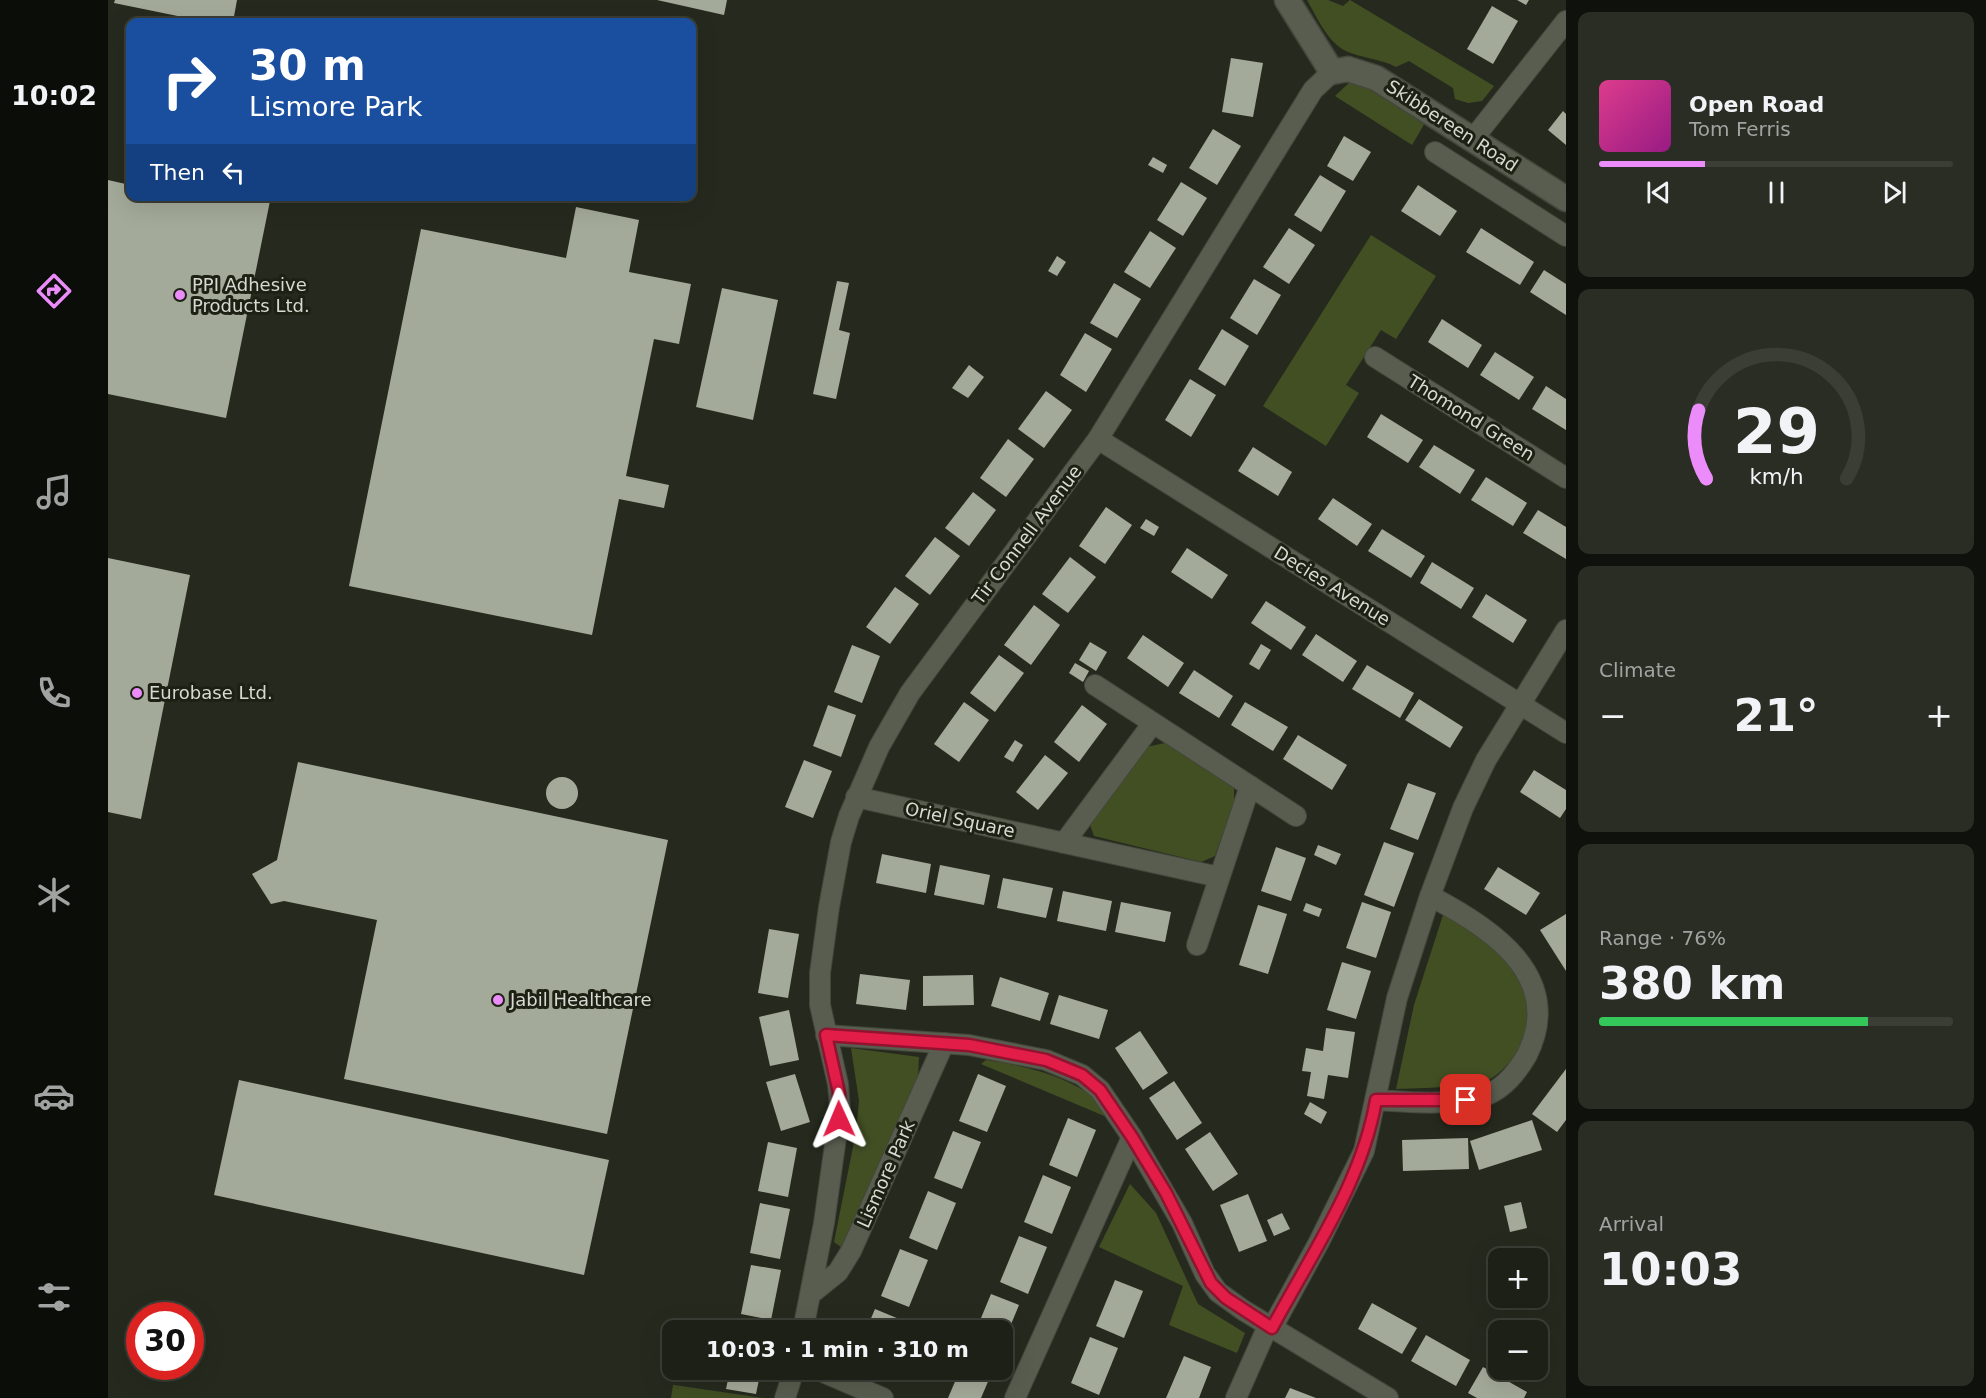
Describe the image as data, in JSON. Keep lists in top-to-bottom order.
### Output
{
  "streets": {
    "street": [
      "Skibbereen Road",
      "Thomond Green",
      "Tir Connell Avenue",
      "Decies Avenue",
      "Oriel Square",
      "Lismore Park"
    ]
  },
  "crossings": [
    ["Skibbereen Road", "Tir Connell Avenue"],
    ["Tir Connell Avenue", "Decies Avenue"],
    ["Tir Connell Avenue", "Oriel Square"]
  ],
  "places": ["PPI Adhesive Products Ltd.", "Eurobase Ltd.", "Jabil Healthcare"],
  "page": {
    "tabs": "10:02",
    "turn": ["30 m", "Lismore Park"],
    "song": ["Open Road", "Tom Ferris"],
    "then": "Then",
    "tile": [
      "Climate",
      ["Range · 76%", "380 km"],
      ["Arrival", "10:03"]
    ],
    "heat": ["−", "21°", "+"],
    "map_buttons": ["+", "−"],
    "limit": "30",
    "trip": "10:03 · 1 min · 310 m",
    "gauge": ["29", "km/h"]
  }
}
